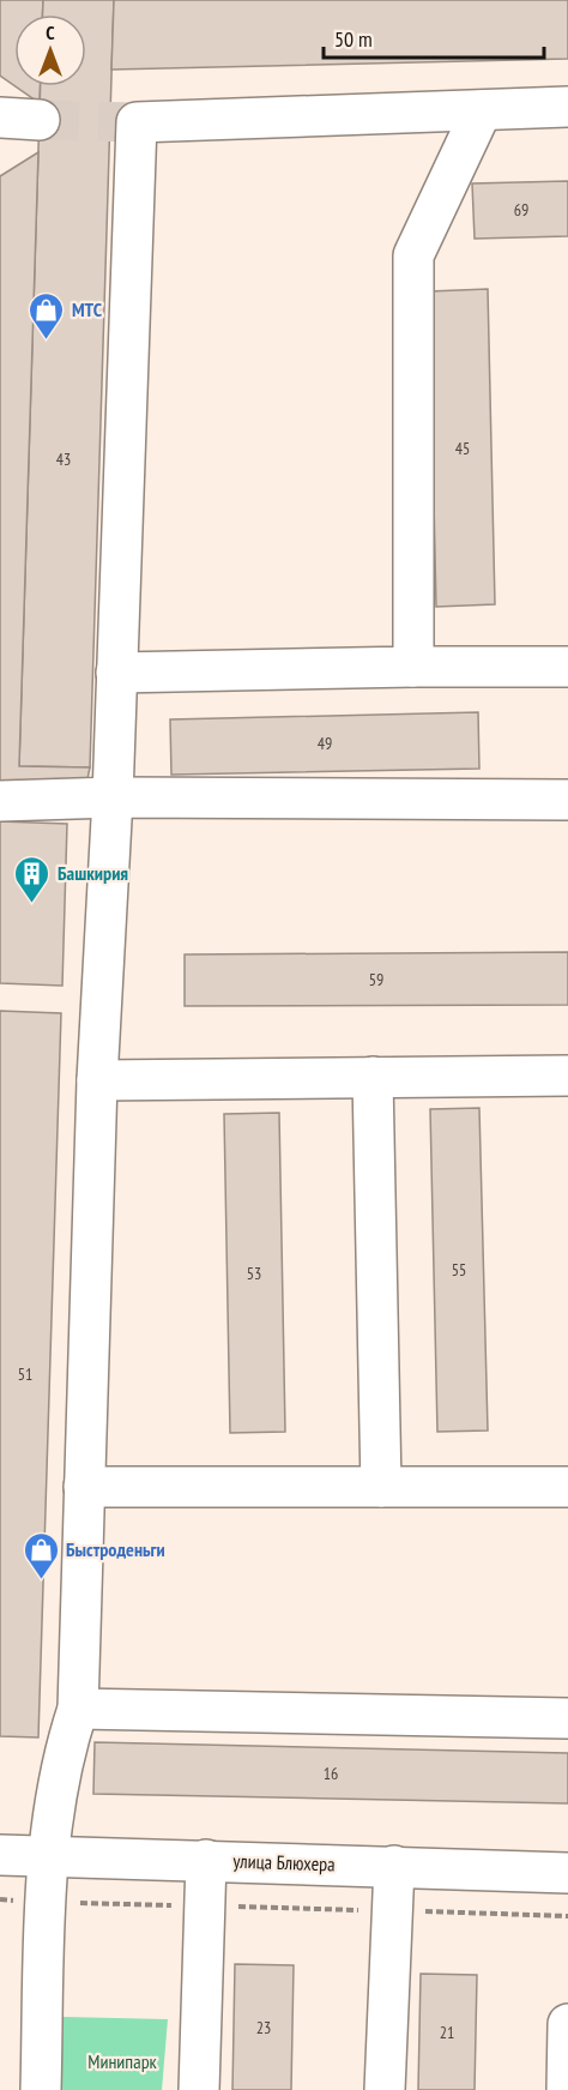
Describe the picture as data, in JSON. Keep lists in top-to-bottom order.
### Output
{
  "streets": {
    "street": ["улица Блюхера"]
  },
  "parks": ["Минипарк"],
  "places": {
    "shop": ["МТС", "Быстроденьги"],
    "building": ["Башкирия"]
  },
  "house_numbers": [
    "69",
    "45",
    "43",
    "49",
    "59",
    "55",
    "53",
    "51",
    "16",
    "23",
    "21"
  ],
  "scale_bar": "50 m",
  "north": "top"
}
